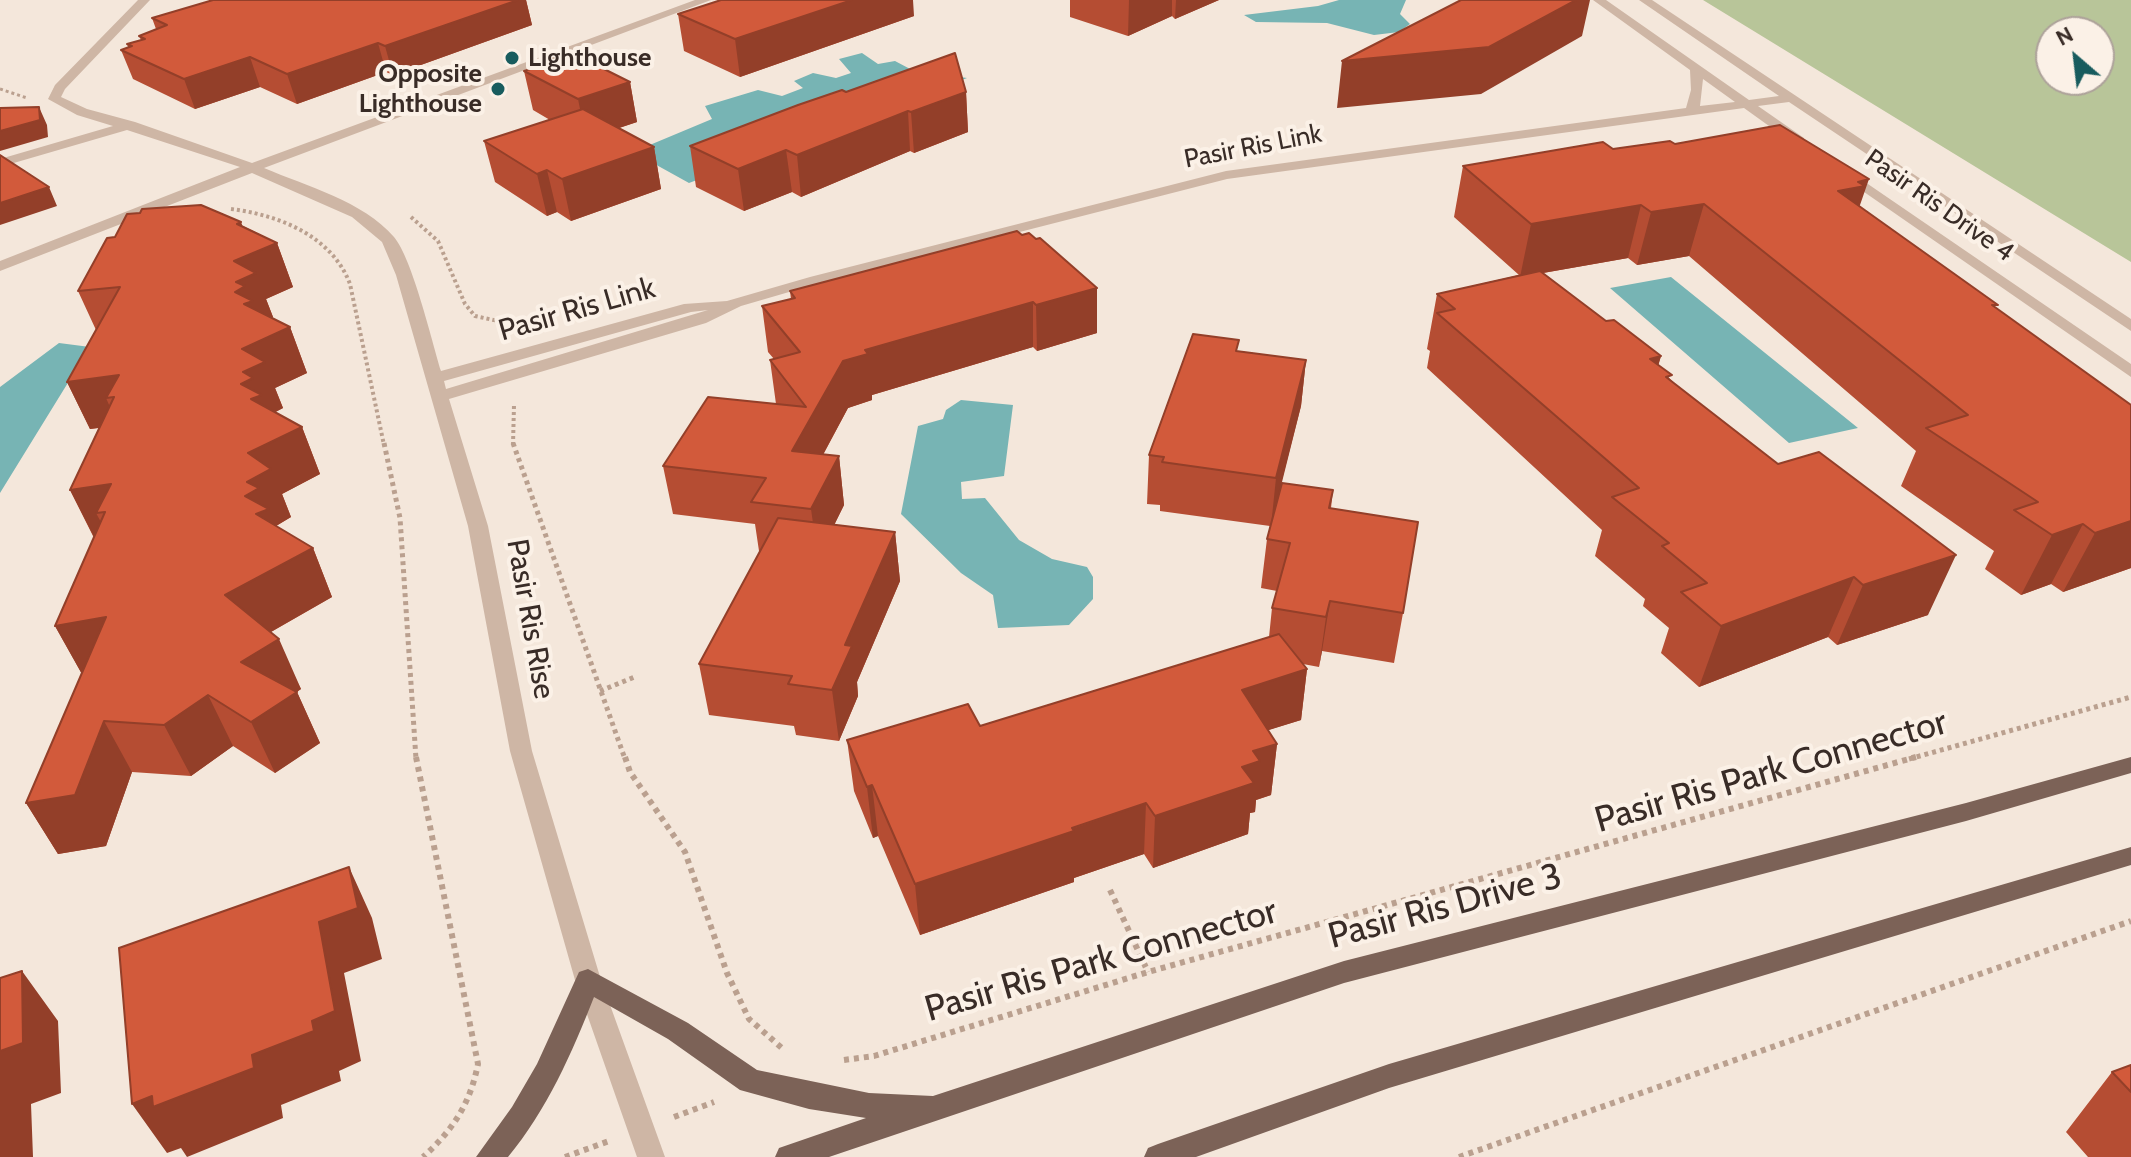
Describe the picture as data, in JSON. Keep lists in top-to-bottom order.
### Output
{
  "streets": {
    "main road": ["Pasir Ris Drive 3"],
    "street": ["Pasir Ris Link", "Pasir Ris Drive 4", "Pasir Ris Rise"],
    "path": ["Pasir Ris Park Connector"]
  },
  "crossings": [
    ["Pasir Ris Link", "Pasir Ris Drive 4"],
    ["Pasir Ris Link", "Pasir Ris Rise"]
  ],
  "places": ["Lighthouse", "Opposite Lighthouse"],
  "north": "top left"
}
